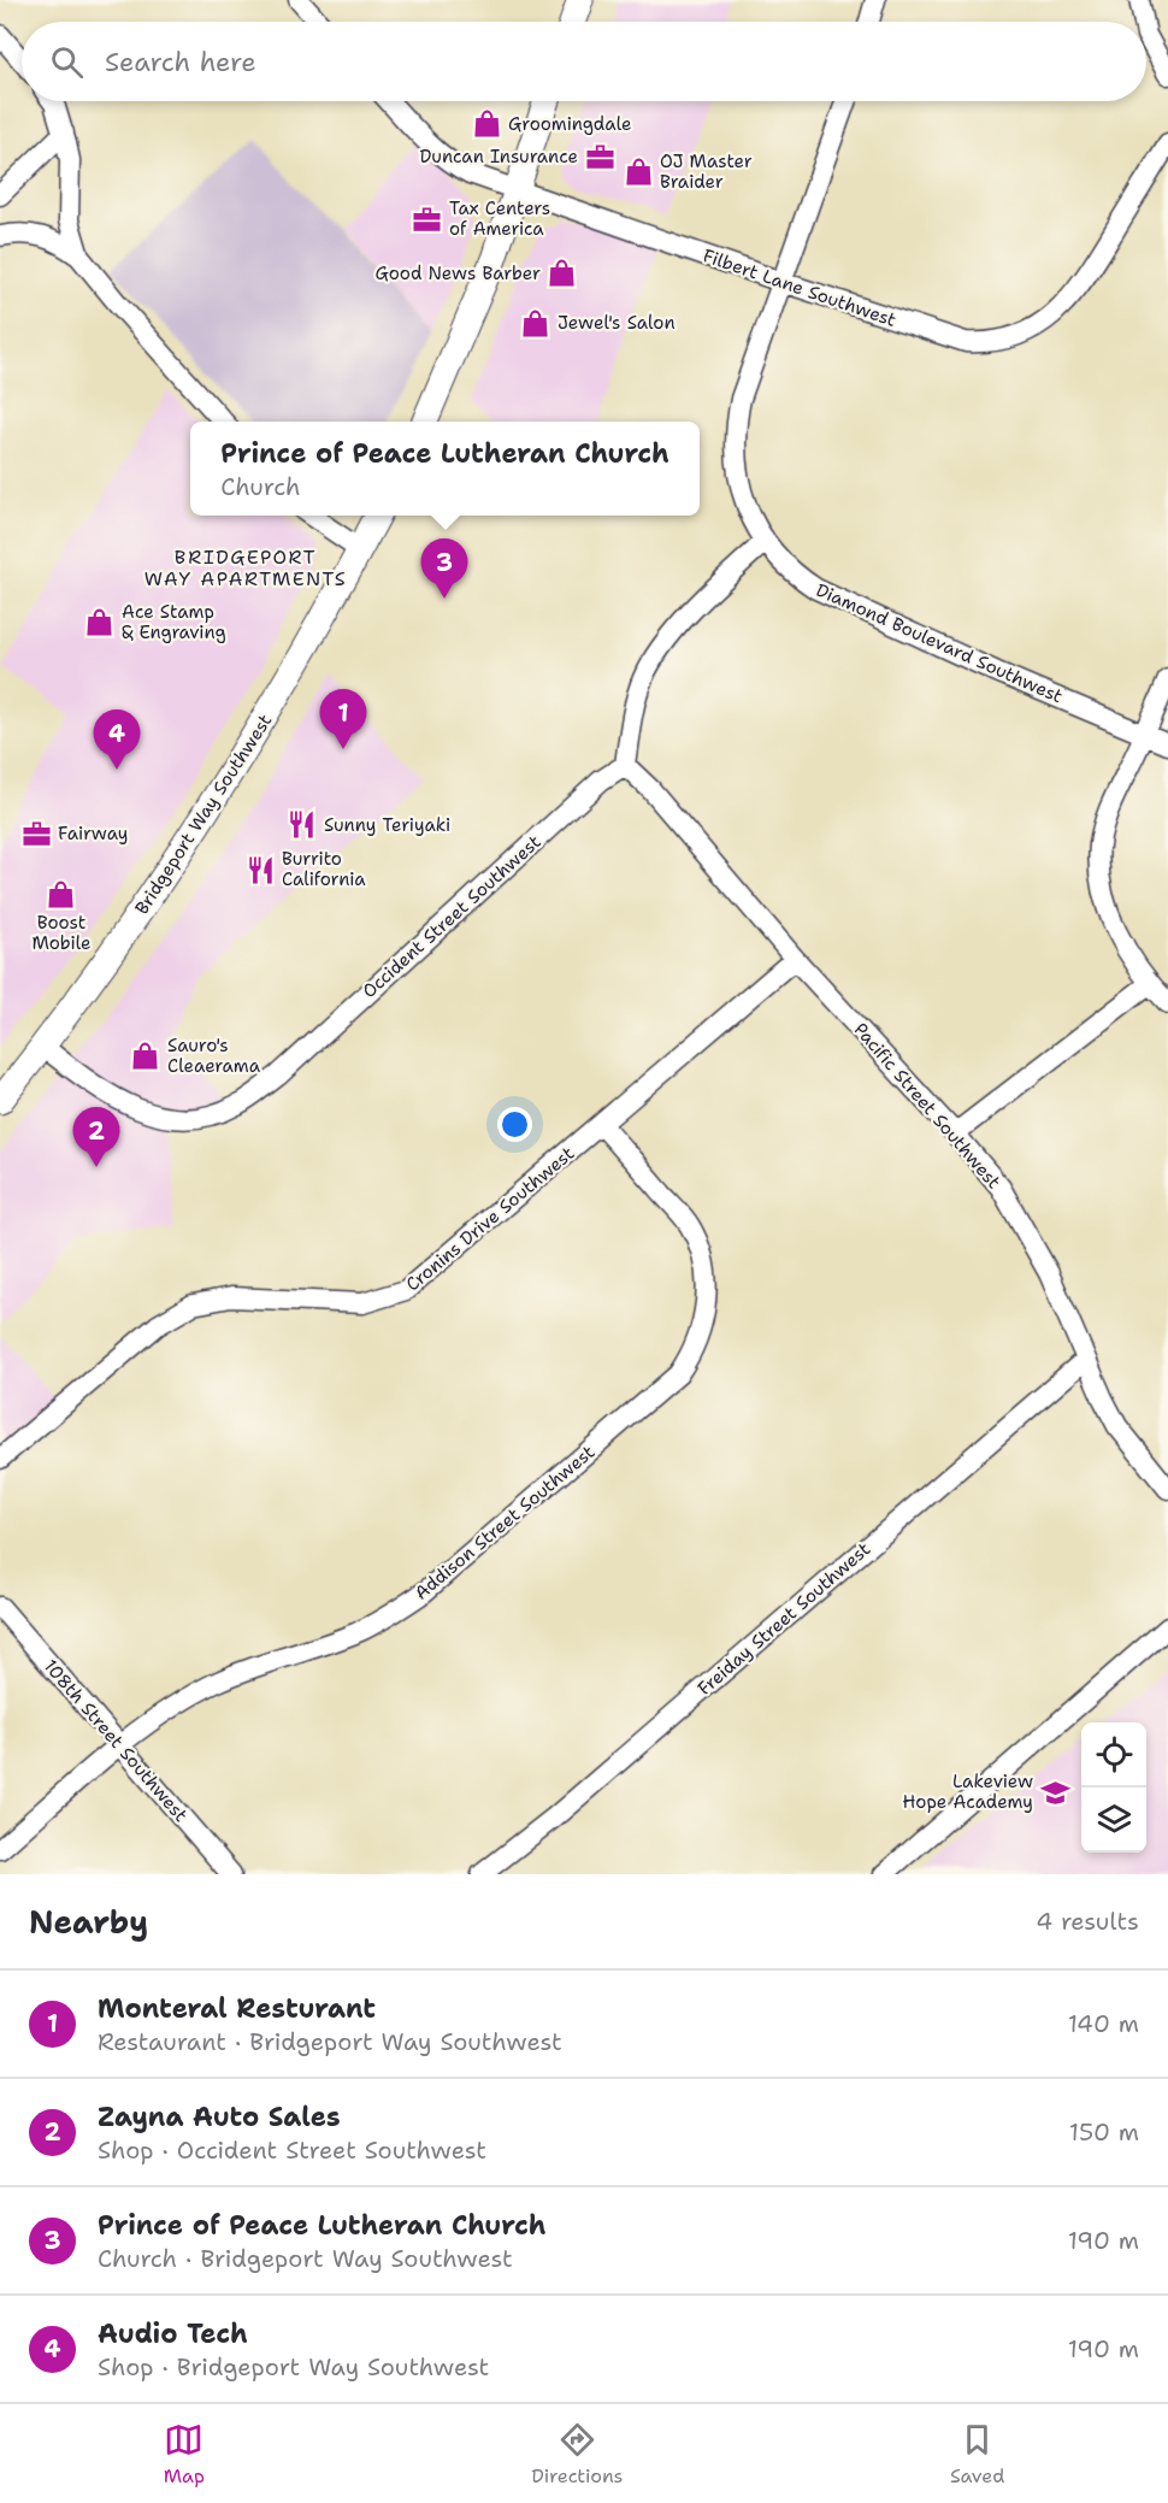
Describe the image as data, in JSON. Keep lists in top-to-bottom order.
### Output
{
  "streets": {
    "main road": ["Bridgeport Way Southwest"],
    "street": [
      "Filbert Lane Southwest",
      "Diamond Boulevard Southwest",
      "Occident Street Southwest",
      "Pacific Street Southwest",
      "Cronins Drive Southwest",
      "Addison Street Southwest",
      "Freiday Street Southwest",
      "108th Street Southwest"
    ]
  },
  "crossings": [
    ["Filbert Lane Southwest", "Diamond Boulevard Southwest"],
    ["Bridgeport Way Southwest", "Occident Street Southwest"],
    ["Occident Street Southwest", "Pacific Street Southwest"],
    ["Pacific Street Southwest", "Cronins Drive Southwest"],
    ["Pacific Street Southwest", "Freiday Street Southwest"],
    ["Cronins Drive Southwest", "Addison Street Southwest"],
    ["Addison Street Southwest", "108th Street Southwest"]
  ],
  "districts": ["BRIDGEPORT WAY APARTMENTS"],
  "places": {
    "shop": [
      "Groomingdale",
      "OJ Master Braider",
      "Good News Barber",
      "Jewel's Salon",
      "Ace Stamp & Engraving",
      "Boost Mobile",
      "Sauro's Cleaerama"
    ],
    "office": ["Duncan Insurance", "Tax Centers of America", "Fairway"],
    "restaurant": ["Sunny Teriyaki", "Burrito California"],
    "school or university": ["Lakeview Hope Academy"]
  },
  "page": {
    "search": "Search here",
    "popup": ["Prince of Peace Lutheran Church", "Church"],
    "pins": [
      "3",
      "1",
      "4",
      "2"
    ],
    "heading": ["Nearby", "4 results"],
    "list": [
      {
        "mark": "1",
        "name": "Monteral Resturant",
        "note": "Restaurant · Bridgeport Way Southwest",
        "value": "140 m"
      },
      {
        "mark": "2",
        "name": "Zayna Auto Sales",
        "note": "Shop · Occident Street Southwest",
        "value": "150 m"
      },
      {
        "mark": "3",
        "name": "Prince of Peace Lutheran Church",
        "note": "Church · Bridgeport Way Southwest",
        "value": "190 m"
      },
      {
        "mark": "4",
        "name": "Audio Tech",
        "note": "Shop · Bridgeport Way Southwest",
        "value": "190 m"
      }
    ],
    "nav": ["Map", "Directions", "Saved"]
  }
}
